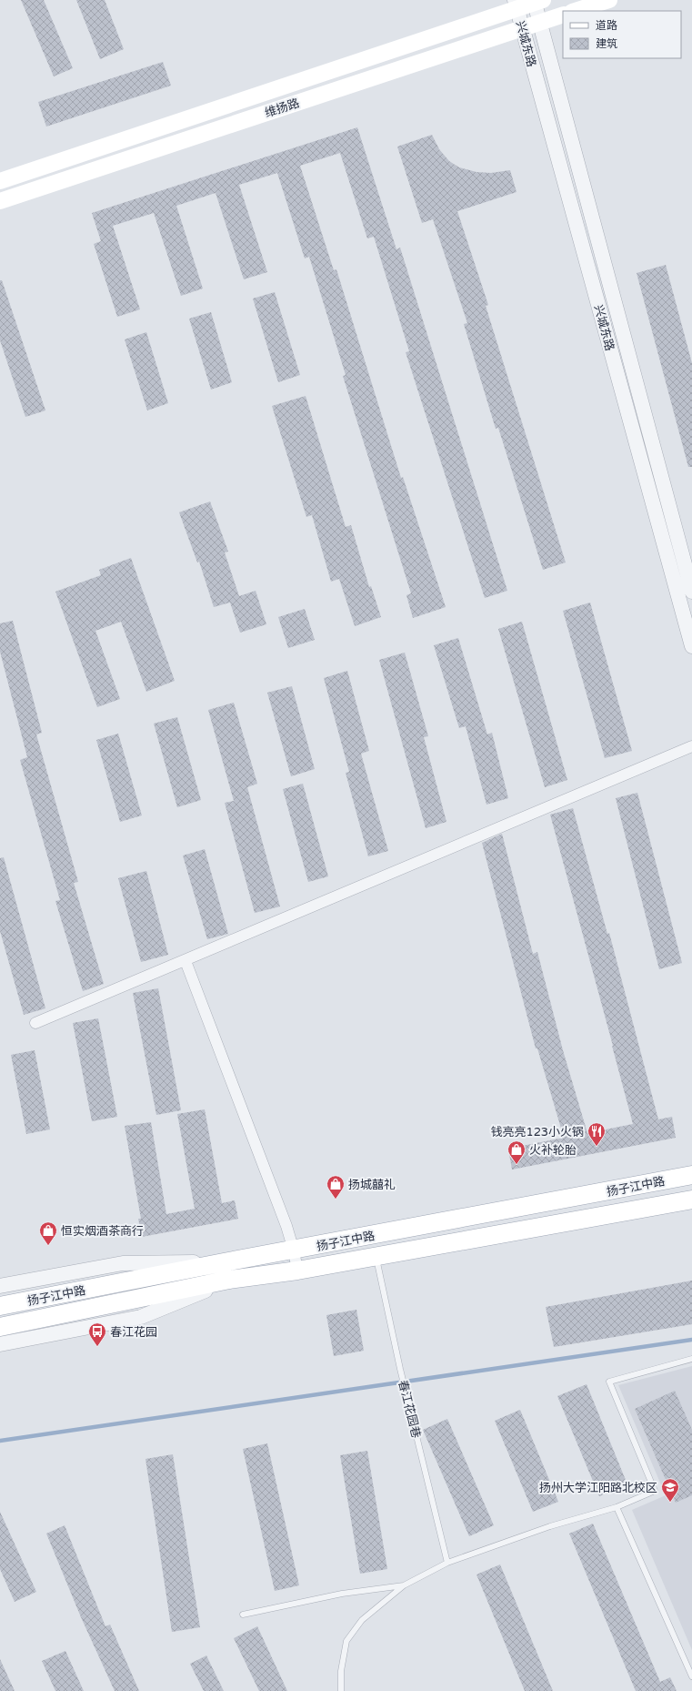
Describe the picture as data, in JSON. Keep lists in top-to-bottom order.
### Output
{
  "streets": {
    "main road": ["维扬路", "扬子江中路"],
    "street": ["兴城东路"],
    "lane": ["春江花园巷"]
  },
  "crossings": [
    ["兴城东路", "维扬路"],
    ["扬子江中路", "春江花园巷"]
  ],
  "places": {
    "restaurant": ["钱亮亮123小火锅"],
    "shop": ["火补轮胎", "扬城囍礼", "恒实烟酒茶商行"],
    "bus stop": ["春江花园"],
    "school or university": ["扬州大学江阳路北校区"]
  },
  "legend": ["道路", "建筑"]
}
